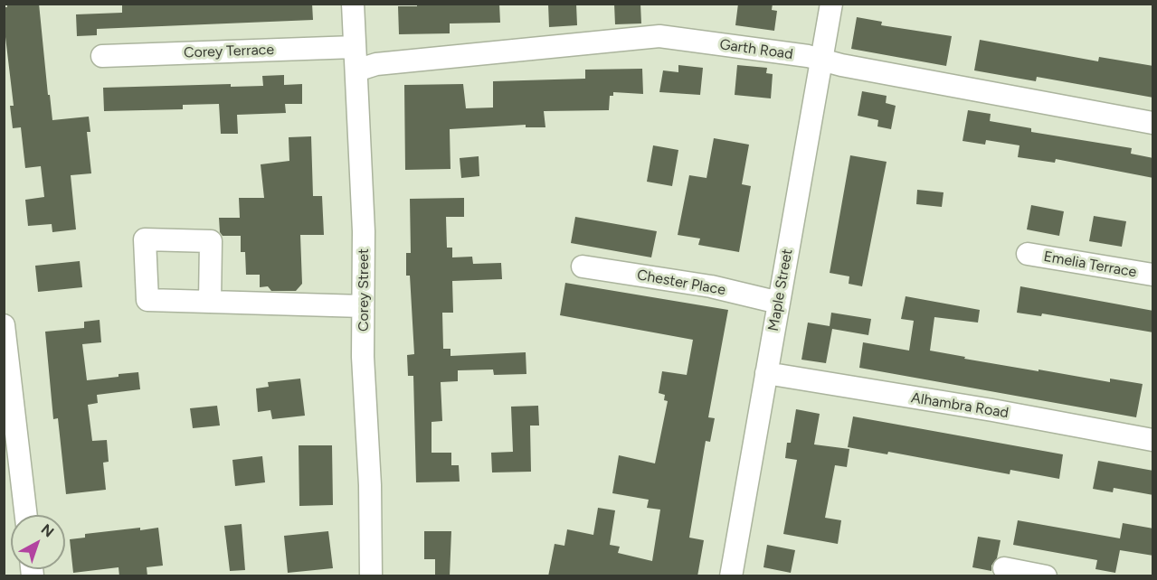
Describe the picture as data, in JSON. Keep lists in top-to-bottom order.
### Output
{
  "streets": {
    "street": [
      "Garth Road",
      "Corey Terrace",
      "Emelia Terrace",
      "Chester Place",
      "Corey Street",
      "Maple Street",
      "Alhambra Road"
    ]
  },
  "crossings": [
    ["Garth Road", "Corey Street"],
    ["Garth Road", "Maple Street"],
    ["Corey Terrace", "Corey Street"],
    ["Chester Place", "Maple Street"],
    ["Maple Street", "Alhambra Road"]
  ],
  "north": "top right"
}
